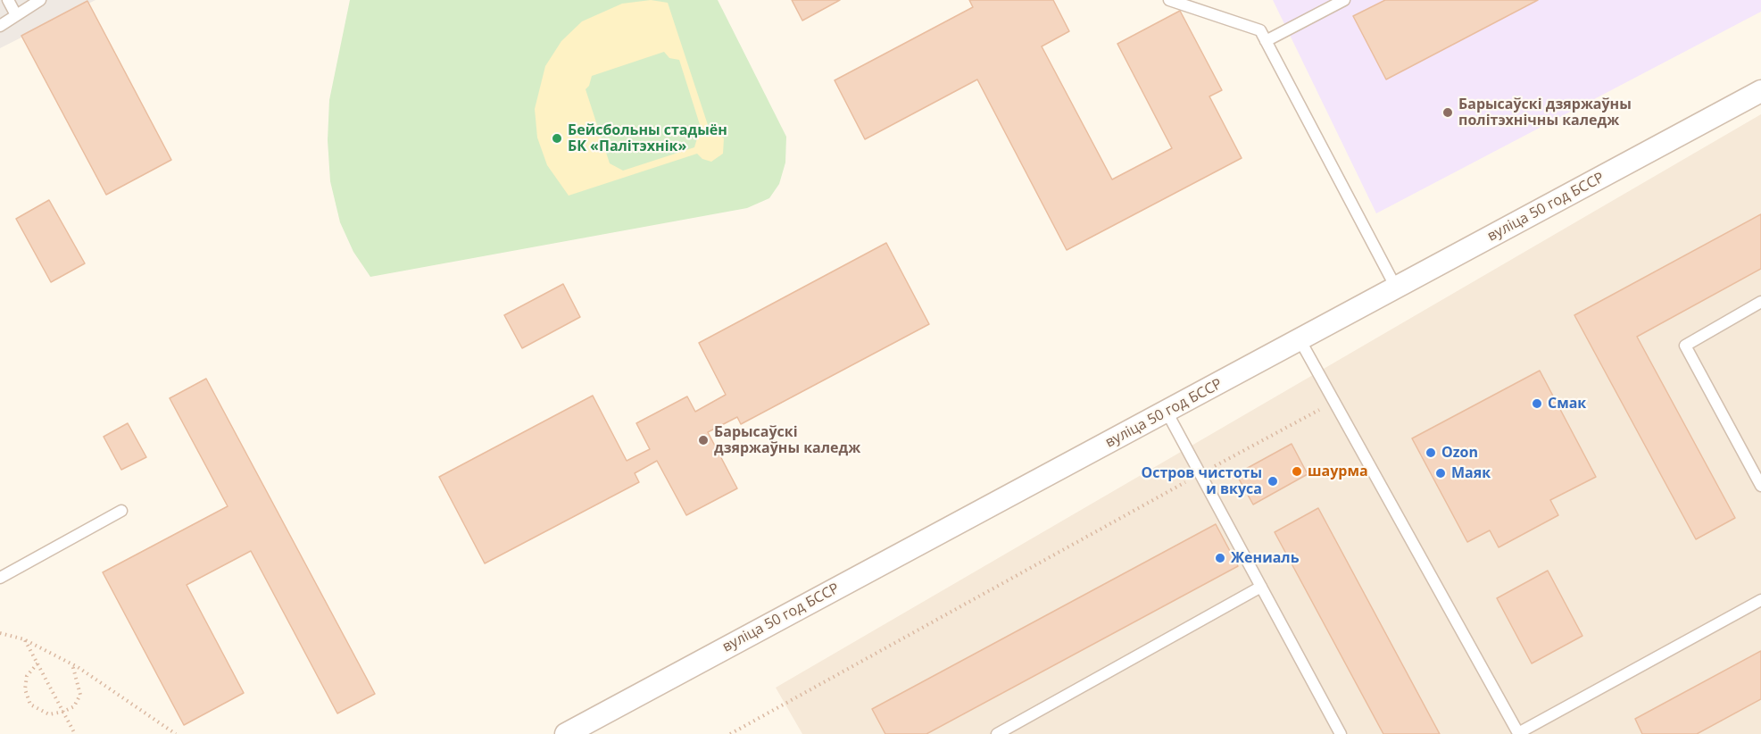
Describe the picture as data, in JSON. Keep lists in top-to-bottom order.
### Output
{
  "streets": {
    "street": ["вуліца 50 год БССР"]
  },
  "places": [
    "Барысаўскі дзяржаўны політэхнічны каледж",
    "Бейсбольны стадыён БК «Палітэхнік»",
    "Смак",
    "Барысаўскі дзяржаўны каледж",
    "Ozon",
    "шаурма",
    "Маяк",
    "Остров чистоты и вкуса",
    "Жениаль"
  ]
}
